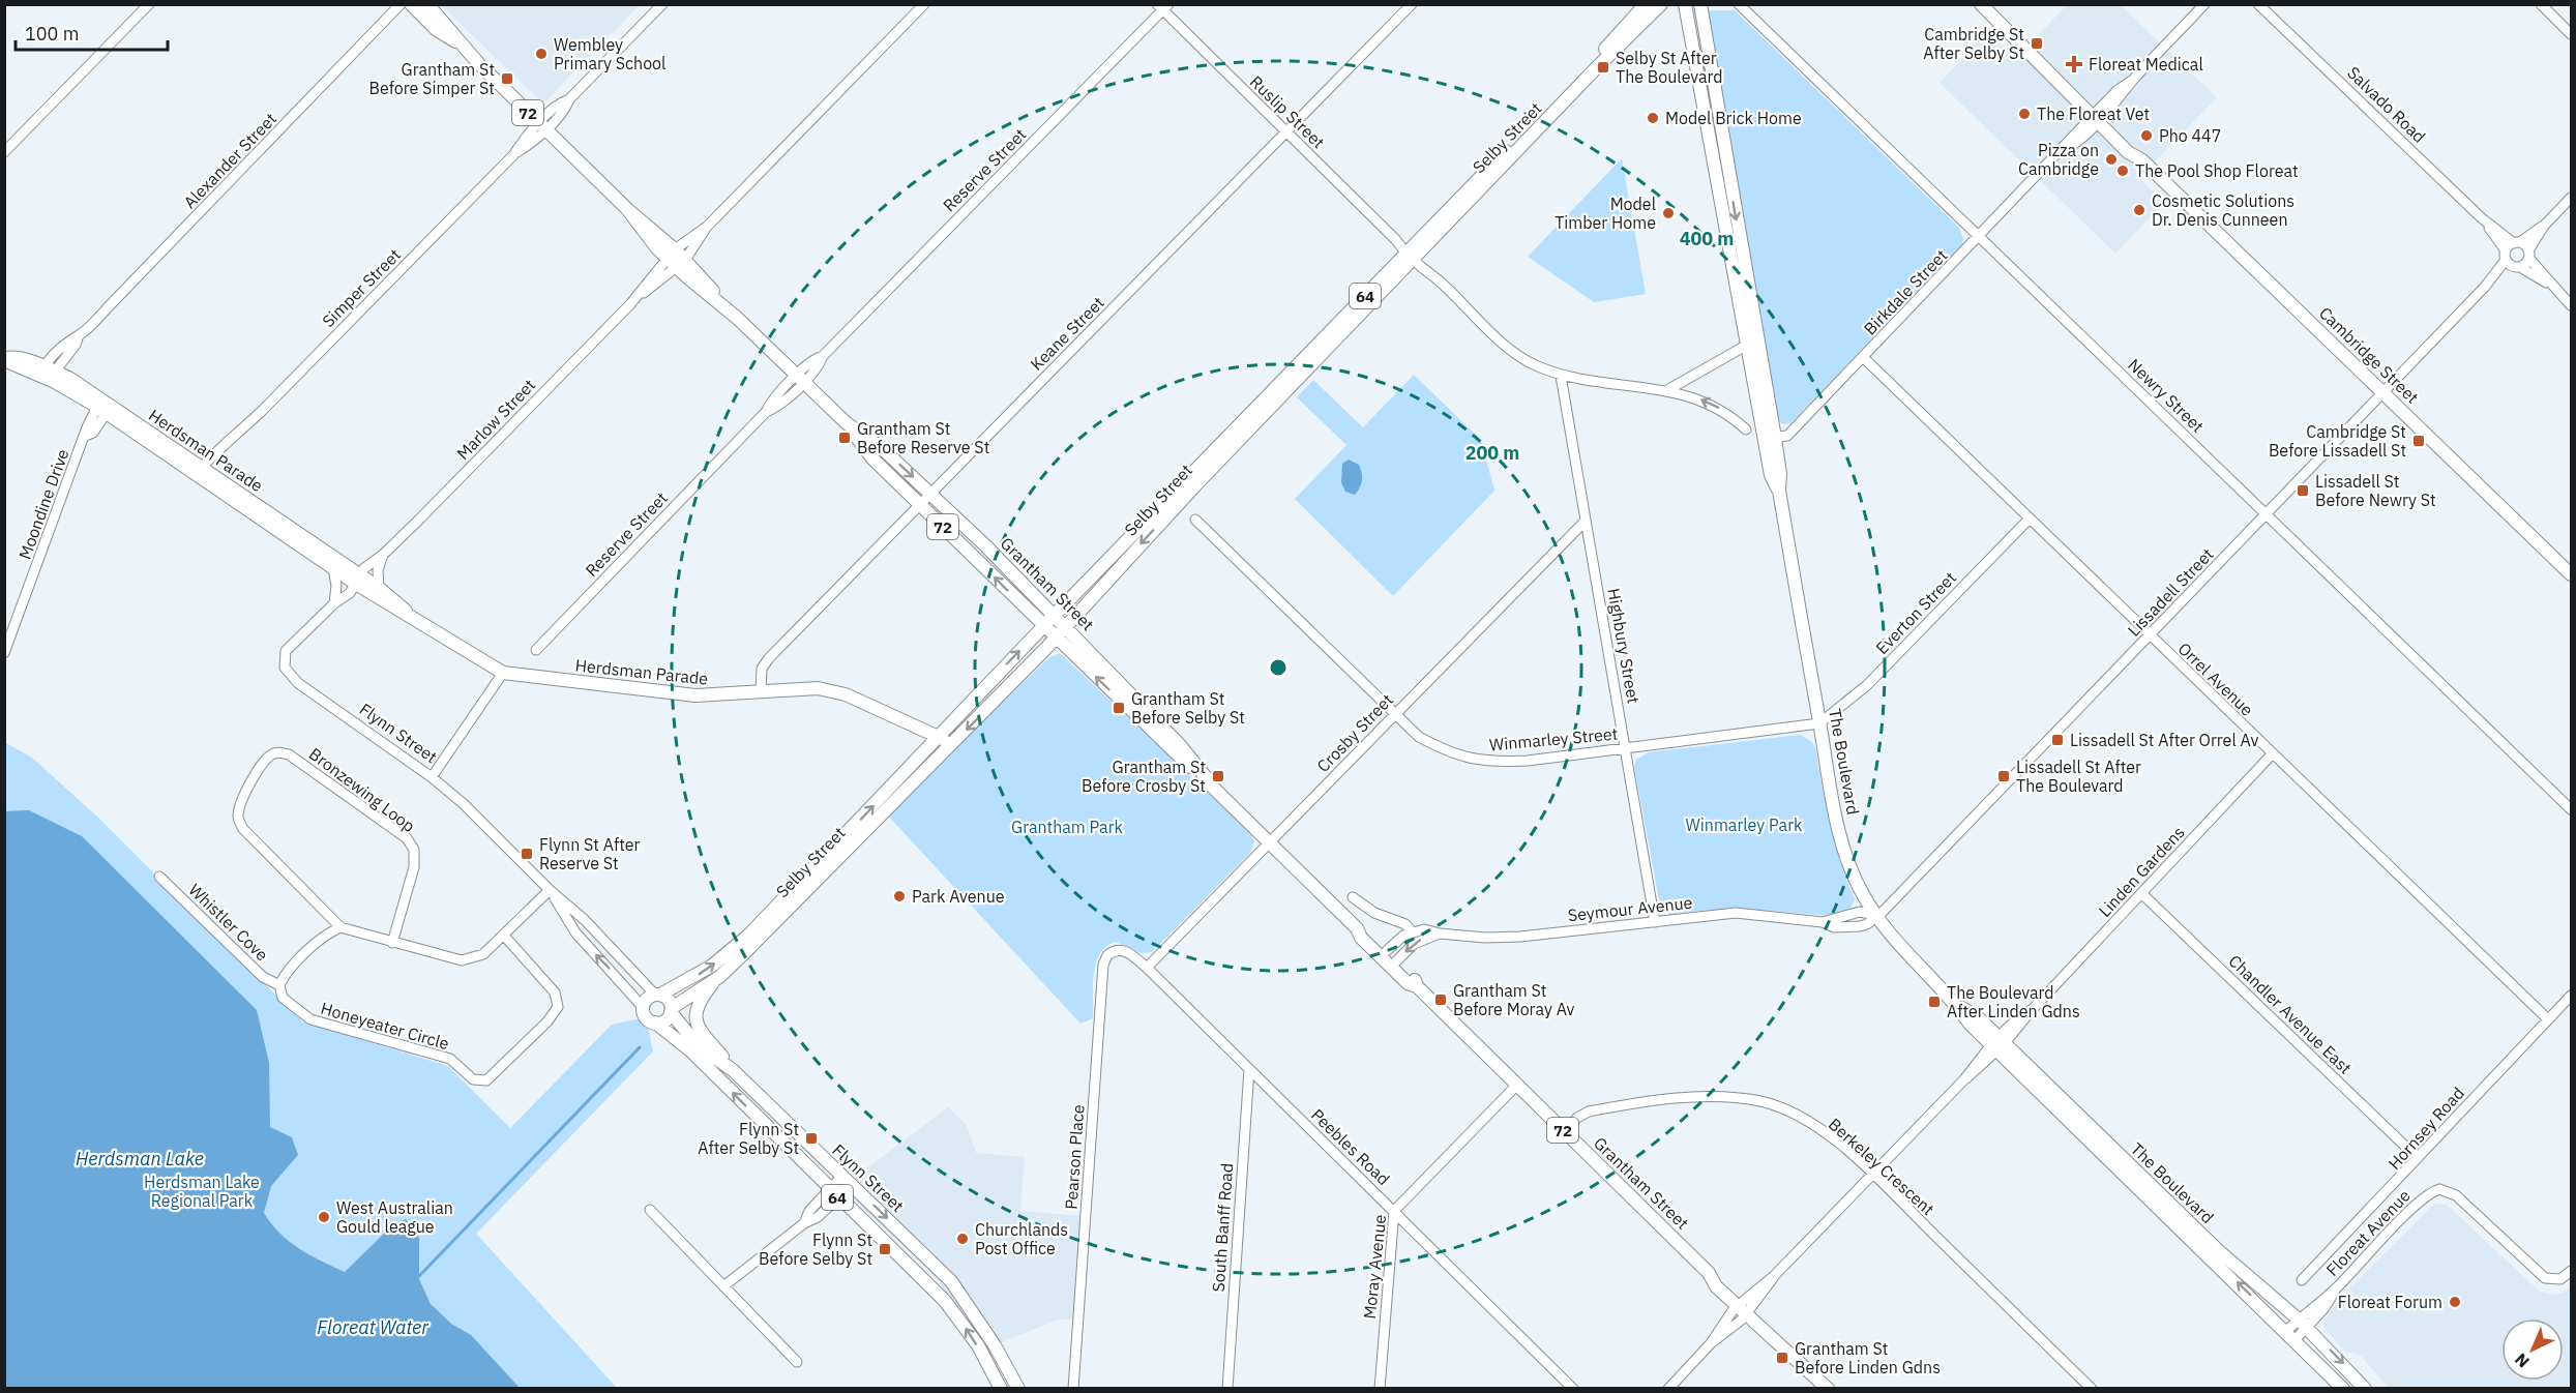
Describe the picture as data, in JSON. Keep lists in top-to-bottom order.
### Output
{
  "streets": {
    "main road": [
      "72",
      "Selby Street",
      "64",
      "Cambridge Street",
      "Herdsman Parade",
      "Grantham Street",
      "Flynn Street",
      "The Boulevard"
    ],
    "street": [
      "Salvado Road",
      "Ruslip Street",
      "Alexander Street",
      "Reserve Street",
      "Simper Street",
      "Birkdale Street",
      "Keane Street",
      "Newry Street",
      "Marlow Street",
      "Moondine Drive",
      "Lissadell Street",
      "Everton Street",
      "Highbury Street",
      "Orrel Avenue",
      "Crosby Street",
      "Winmarley Street",
      "Bronzewing Loop",
      "Linden Gardens",
      "Seymour Avenue",
      "Whistler Cove",
      "Chandler Avenue East",
      "Honeyeater Circle",
      "Hornsey Road",
      "Peebles Road",
      "Pearson Place",
      "Berkeley Crescent",
      "South Banff Road",
      "Floreat Avenue",
      "Moray Avenue"
    ]
  },
  "crossings": [
    ["Salvado Road", "Lissadell Street"],
    ["Ruslip Street", "Selby Street"],
    ["Ruslip Street", "Reserve Street"],
    ["Ruslip Street", "Keane Street"],
    ["Ruslip Street", "Highbury Street"],
    ["Selby Street", "64"],
    ["Selby Street", "Herdsman Parade"],
    ["Selby Street", "Grantham Street"],
    ["Selby Street", "Flynn Street"],
    ["Alexander Street", "Herdsman Parade"],
    ["Reserve Street", "Grantham Street"],
    ["Simper Street", "Herdsman Parade"],
    ["Simper Street", "Grantham Street"],
    ["Birkdale Street", "Cambridge Street"],
    ["Birkdale Street", "Newry Street"],
    ["Birkdale Street", "Orrel Avenue"],
    ["Birkdale Street", "The Boulevard"],
    ["64", "Flynn Street"],
    ["Keane Street", "Herdsman Parade"],
    ["Keane Street", "Grantham Street"],
    ["Cambridge Street", "Lissadell Street"],
    ["Newry Street", "Lissadell Street"],
    ["Marlow Street", "Herdsman Parade"],
    ["Marlow Street", "Grantham Street"],
    ["Marlow Street", "Flynn Street"],
    ["Herdsman Parade", "Moondine Drive"],
    ["Herdsman Parade", "Flynn Street"],
    ["Grantham Street", "Crosby Street"],
    ["Grantham Street", "Linden Gardens"],
    ["Grantham Street", "Seymour Avenue"],
    ["Grantham Street", "Berkeley Crescent"],
    ["Grantham Street", "Moray Avenue"],
    ["Lissadell Street", "Orrel Avenue"],
    ["Lissadell Street", "The Boulevard"],
    ["Lissadell Street", "Seymour Avenue"],
    ["Everton Street", "Orrel Avenue"],
    ["Everton Street", "Winmarley Street"],
    ["Everton Street", "The Boulevard"],
    ["Highbury Street", "Crosby Street"],
    ["Highbury Street", "Winmarley Street"],
    ["Highbury Street", "Seymour Avenue"],
    ["Orrel Avenue", "Linden Gardens"],
    ["Orrel Avenue", "Hornsey Road"],
    ["Crosby Street", "Winmarley Street"],
    ["Crosby Street", "Peebles Road"],
    ["Winmarley Street", "The Boulevard"],
    ["The Boulevard", "Linden Gardens"],
    ["The Boulevard", "Seymour Avenue"],
    ["The Boulevard", "Floreat Avenue"],
    ["Linden Gardens", "Chandler Avenue East"],
    ["Linden Gardens", "Berkeley Crescent"],
    ["Whistler Cove", "Honeyeater Circle"],
    ["Chandler Avenue East", "Hornsey Road"],
    ["Peebles Road", "Pearson Place"],
    ["Peebles Road", "South Banff Road"],
    ["Peebles Road", "Moray Avenue"]
  ],
  "water": ["Herdsman Lake", "Floreat Water"],
  "parks": ["Winmarley Park", "Grantham Park", "Herdsman Lake Regional Park"],
  "places": {
    "transit": [
      "Cambridge St After Selby St",
      "Selby St After The Boulevard",
      "Grantham St Before Simper St",
      "Grantham St Before Reserve St",
      "Cambridge St Before Lissadell St",
      "Lissadell St Before Newry St",
      "Grantham St Before Selby St",
      "Lissadell St After Orrel Av",
      "Grantham St Before Crosby St",
      "Lissadell St After The Boulevard",
      "Flynn St After Reserve St",
      "Grantham St Before Moray Av",
      "The Boulevard After Linden Gdns",
      "Flynn St After Selby St",
      "Flynn St Before Selby St",
      "Grantham St Before Linden Gdns"
    ],
    "other": [
      "Wembley Primary School",
      "The Floreat Vet",
      "Model Brick Home",
      "Pho 447",
      "Pizza on Cambridge",
      "The Pool Shop Floreat",
      "Cosmetic Solutions Dr. Denis Cunneen",
      "Model Timber Home",
      "Park Avenue",
      "West Australian Gould league",
      "Churchlands Post Office",
      "Floreat Forum"
    ],
    "health": ["Floreat Medical"]
  },
  "scale_bar": "100 m",
  "north": "bottom left",
  "rings": ["400 m", "200 m"]
}
